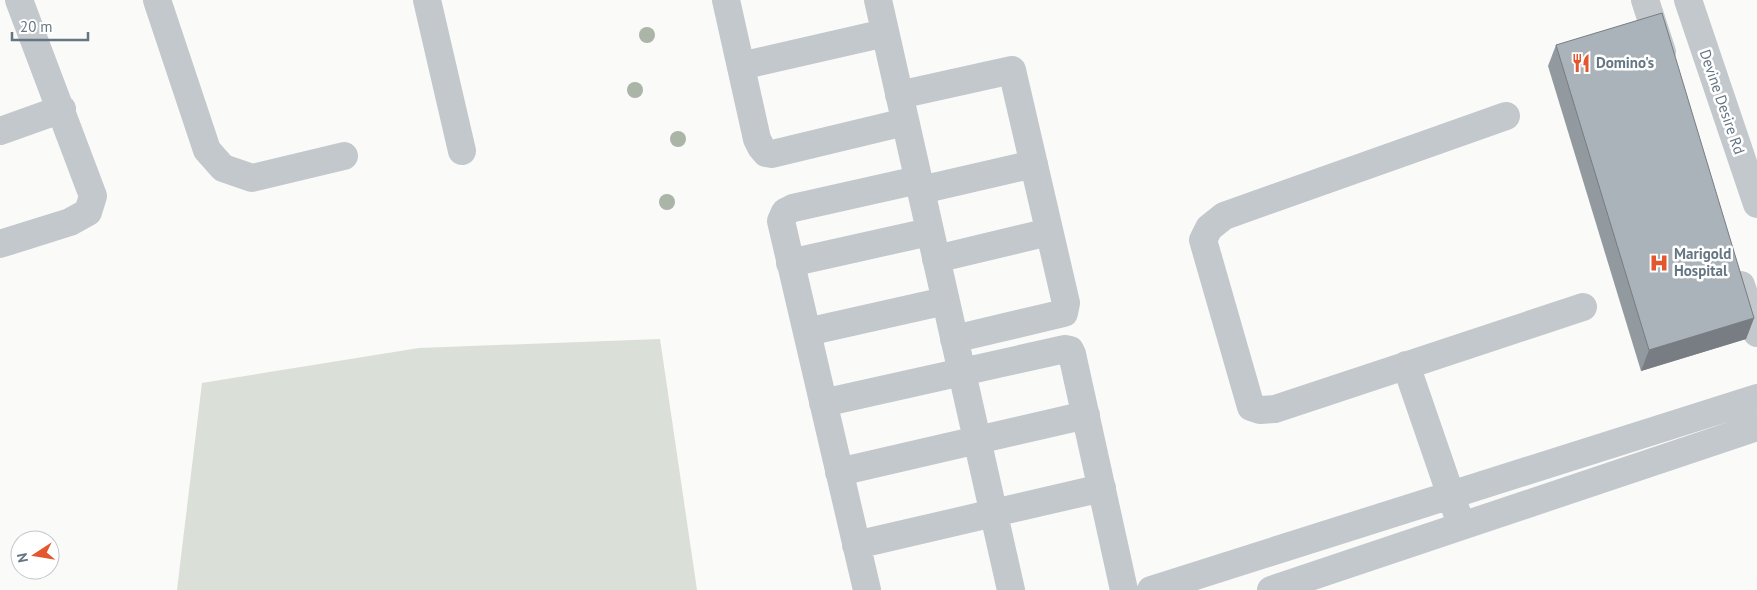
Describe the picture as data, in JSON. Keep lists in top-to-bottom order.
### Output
{
  "streets": {
    "street": ["Devine Desire Rd"]
  },
  "places": {
    "restaurant": ["Domino's"],
    "hospital": ["Marigold Hospital"]
  },
  "scale_bar": "20 m",
  "north": "left"
}
